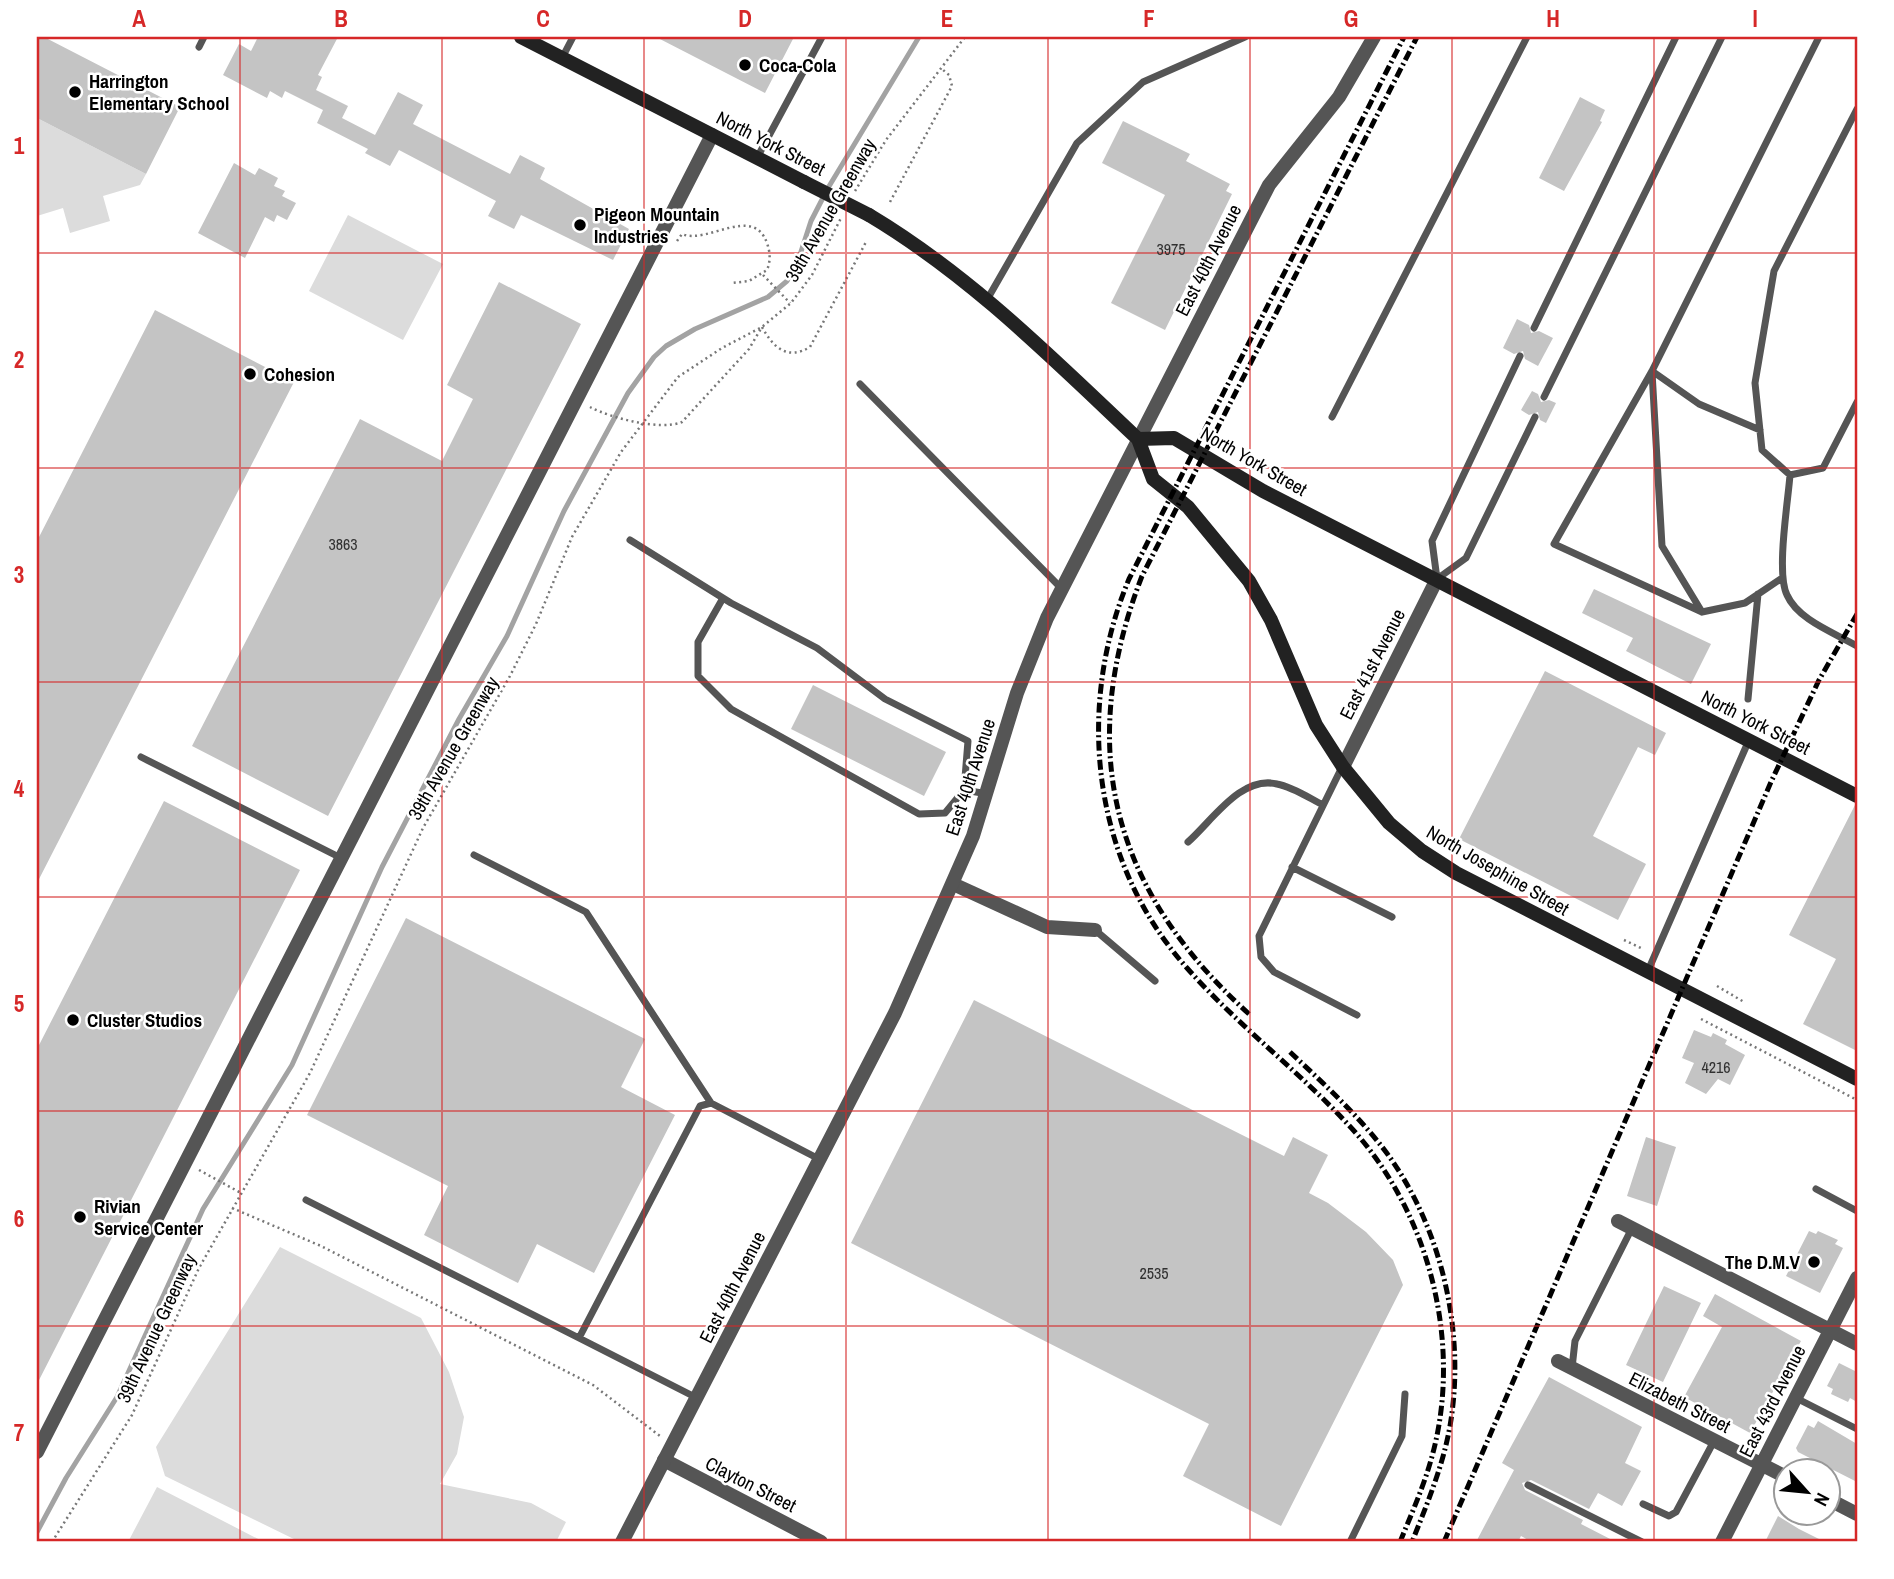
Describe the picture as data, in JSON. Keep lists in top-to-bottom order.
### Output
{
  "streets": {
    "main road": ["North York Street", "North Josephine Street"],
    "street": [
      "East 40th Avenue",
      "East 41st Avenue",
      "East 43rd Avenue",
      "Elizabeth Street",
      "Clayton Street"
    ],
    "path": ["39th Avenue Greenway"]
  },
  "crossings": [
    ["North York Street", "East 40th Avenue"],
    ["North York Street", "East 41st Avenue"],
    ["North York Street", "North Josephine Street"],
    ["East 40th Avenue", "North Josephine Street"],
    ["East 40th Avenue", "Clayton Street"],
    ["East 41st Avenue", "North Josephine Street"],
    ["East 43rd Avenue", "Elizabeth Street"]
  ],
  "places": [
    "Coca-Cola",
    "Harrington Elementary School",
    "Pigeon Mountain Industries",
    "Cohesion",
    "Cluster Studios",
    "Rivian Service Center",
    "The D.M.V"
  ],
  "house_numbers": [
    "3975",
    "3863",
    "4216",
    "2535"
  ],
  "north": "bottom right",
  "grid": {
    "columns": [
      "A",
      "B",
      "C",
      "D",
      "E",
      "F",
      "G",
      "H",
      "I"
    ],
    "rows": [
      "1",
      "2",
      "3",
      "4",
      "5",
      "6",
      "7"
    ]
  }
}
